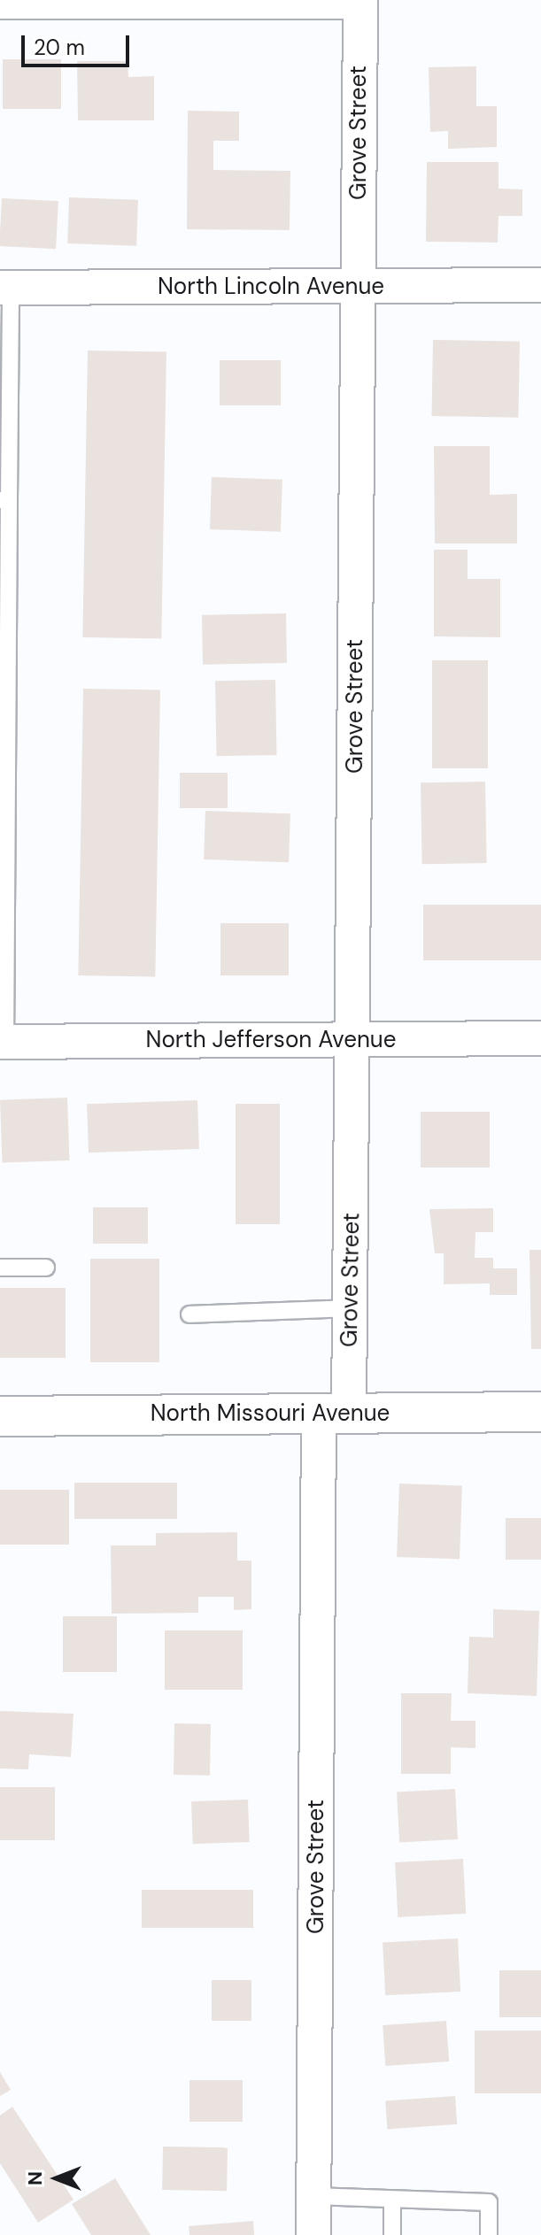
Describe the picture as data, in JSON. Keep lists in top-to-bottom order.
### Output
{
  "streets": {
    "main road": ["North Missouri Avenue"],
    "street": ["Grove Street", "North Lincoln Avenue", "North Jefferson Avenue"]
  },
  "crossings": [
    ["Grove Street", "North Lincoln Avenue"],
    ["Grove Street", "North Jefferson Avenue"],
    ["Grove Street", "North Missouri Avenue"]
  ],
  "scale_bar": "20 m",
  "north": "left"
}
